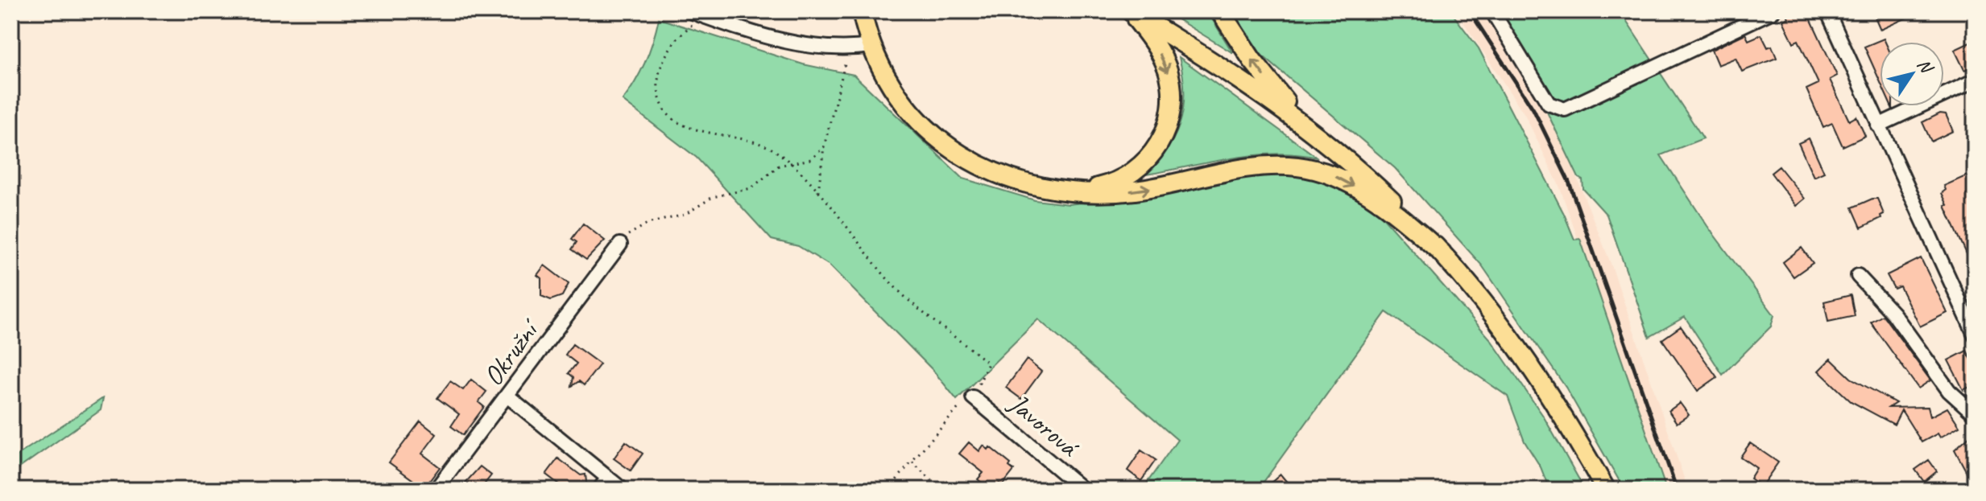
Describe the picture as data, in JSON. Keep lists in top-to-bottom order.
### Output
{
  "streets": {
    "street": ["Okružní", "Javorová"]
  },
  "north": "top right"
}
